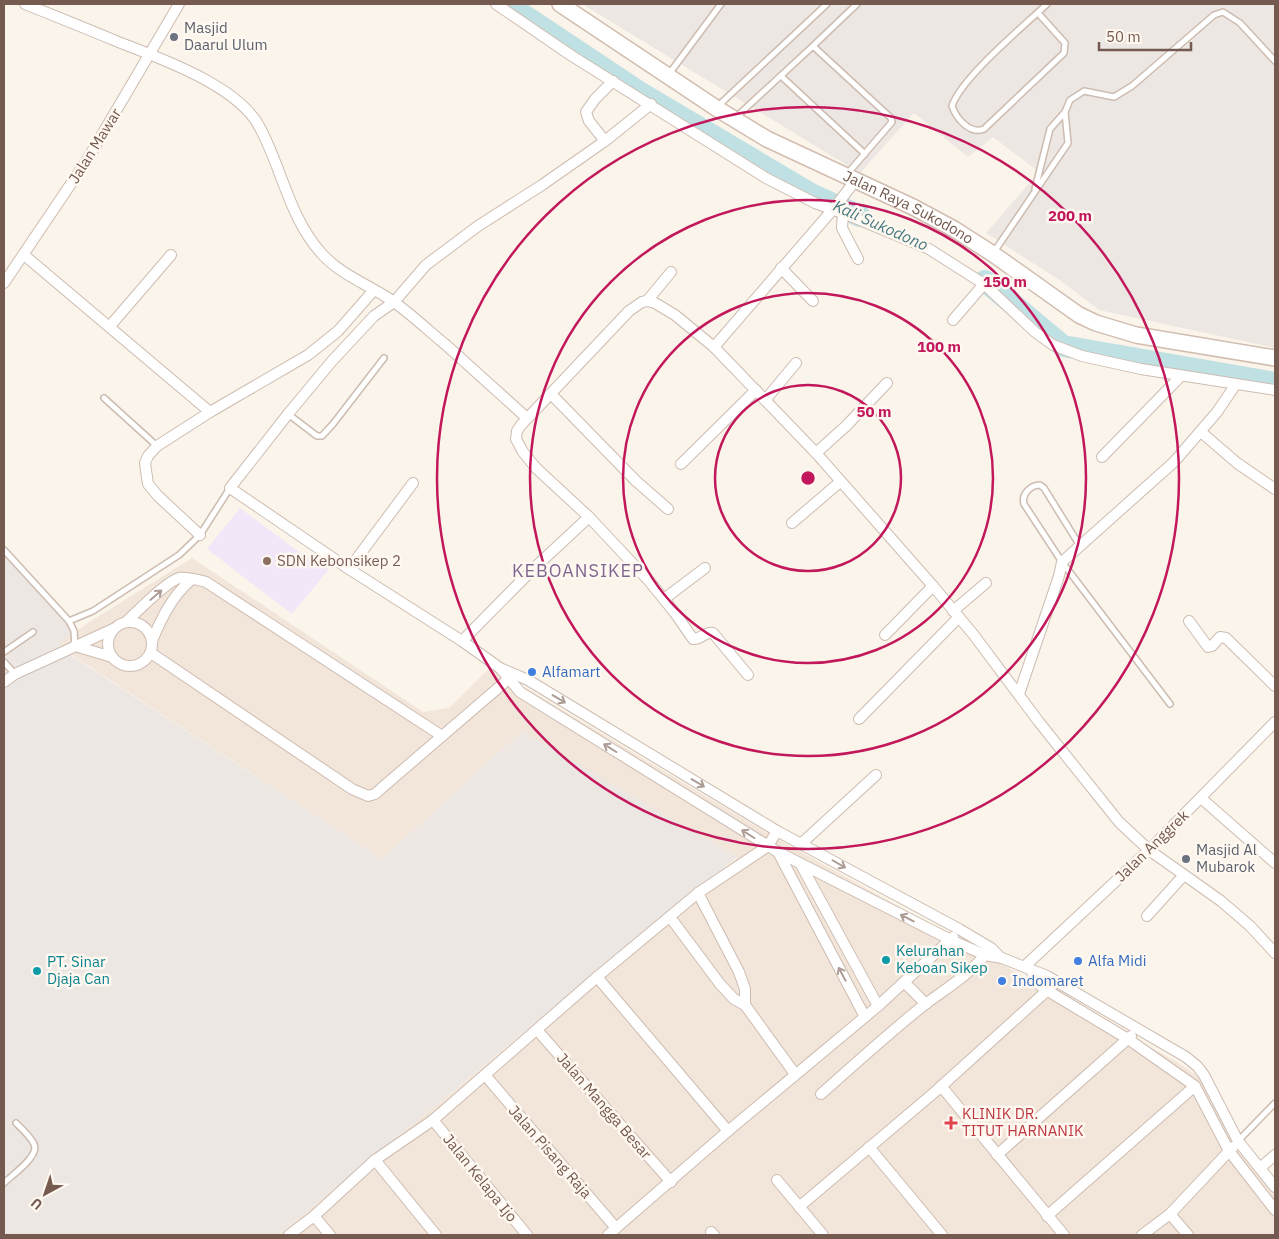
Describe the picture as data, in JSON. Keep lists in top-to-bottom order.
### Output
{
  "streets": {
    "main road": ["Jalan Raya Sukodono"],
    "street": [
      "Jalan Mawar",
      "Jalan Anggrek",
      "Jalan Mangga Besar",
      "Jalan Pisang Raja",
      "Jalan Kelapa Ijo"
    ]
  },
  "districts": ["KEBOANSIKEP"],
  "water": ["Kali Sukodono"],
  "places": {
    "other": [
      "Masjid Daarul Ulum",
      "SDN Kebonsikep 2",
      "Alfamart",
      "Masjid Al Mubarok",
      "Kelurahan Keboan Sikep",
      "Alfa Midi",
      "PT. Sinar Djaja Can",
      "Indomaret"
    ],
    "health": ["KLINIK DR. TITUT HARNANIK"]
  },
  "scale_bar": "50 m",
  "north": "bottom left",
  "rings": [
    "200 m",
    "150 m",
    "100 m",
    "50 m"
  ]
}
